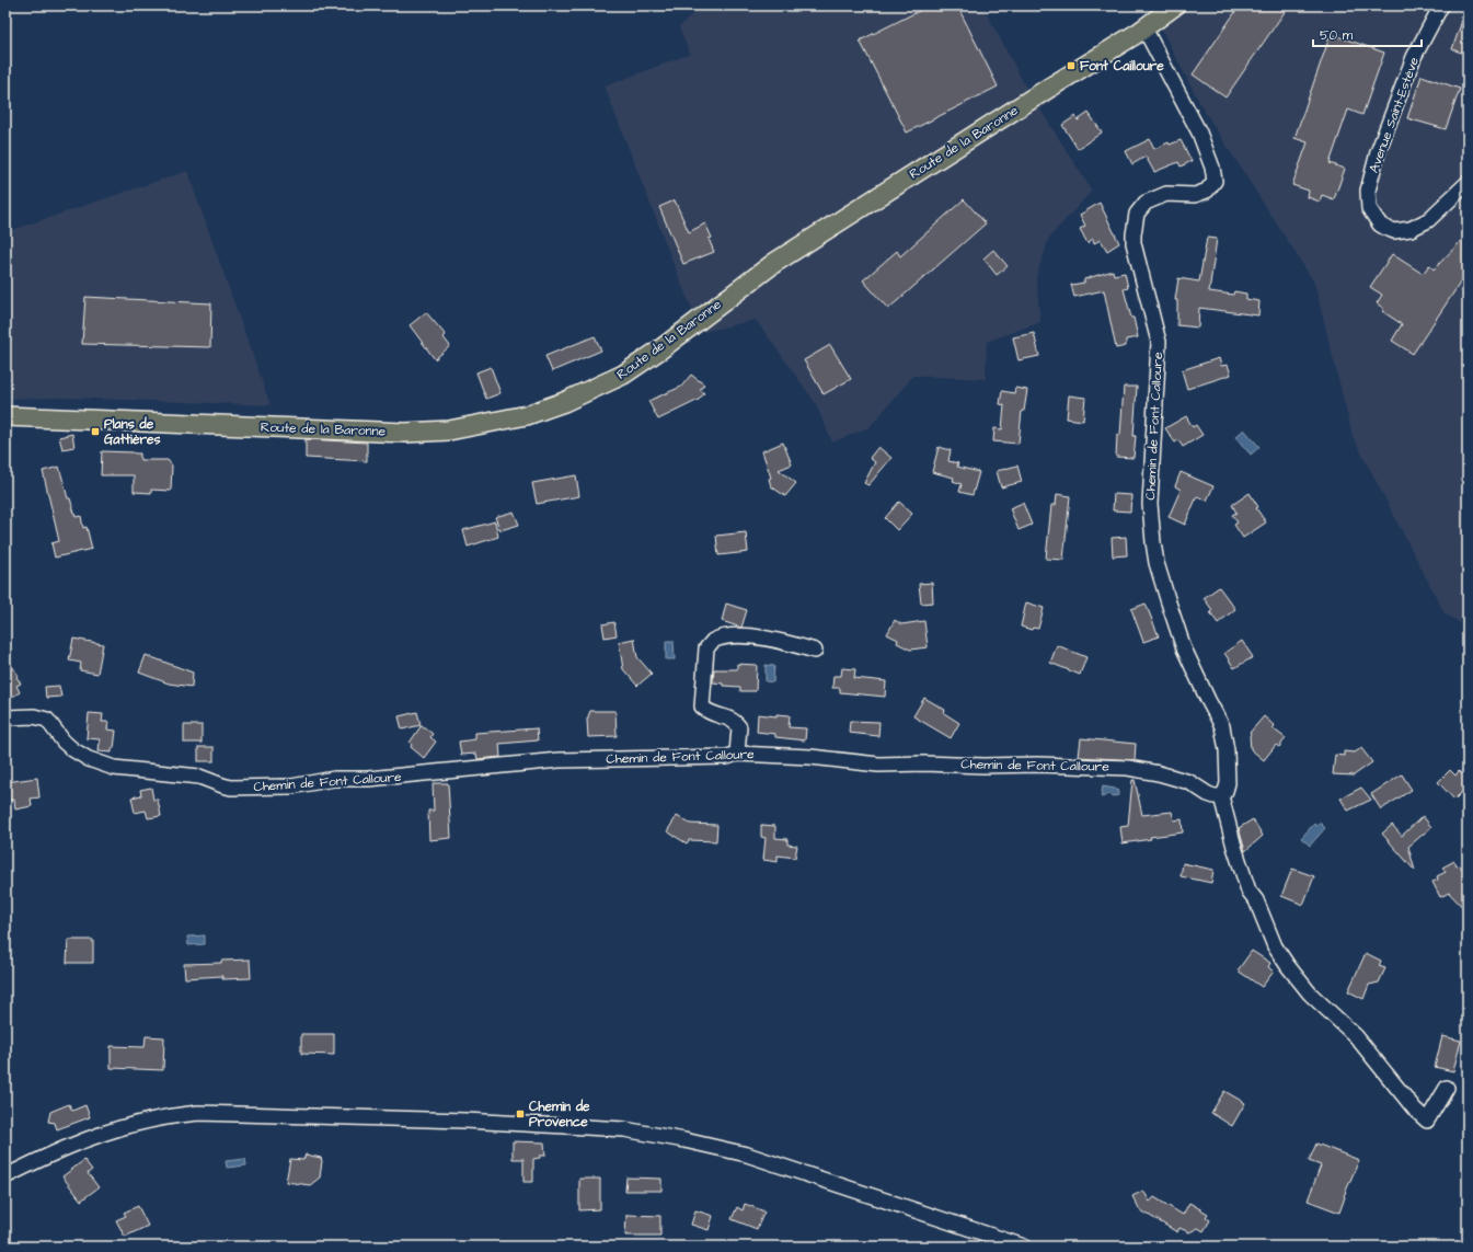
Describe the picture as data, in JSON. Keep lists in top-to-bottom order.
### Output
{
  "streets": {
    "main road": ["Route de la Baronne"],
    "street": ["Avenue Saint-Estève", "Chemin de Font Calloure"]
  },
  "crossings": [
    ["Route de la Baronne", "Chemin de Font Calloure"]
  ],
  "places": {
    "transit": ["Font Cailloure", "Plans de Gattières", "Chemin de Provence"]
  },
  "scale_bar": "50 m"
}
